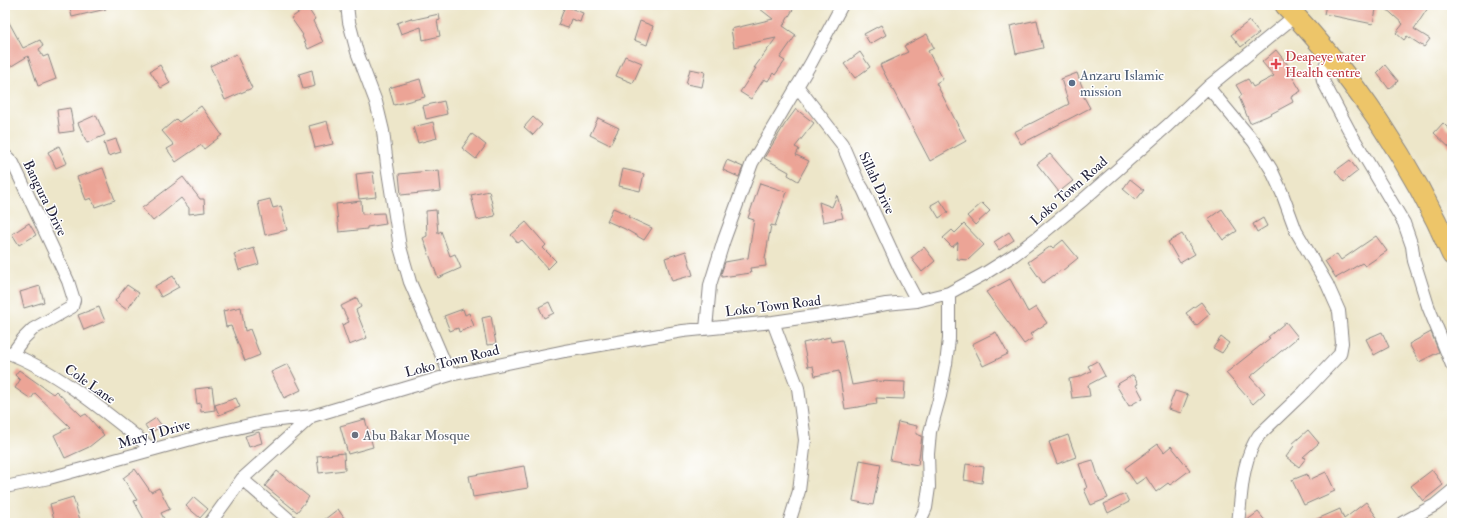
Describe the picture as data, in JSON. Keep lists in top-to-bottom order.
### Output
{
  "streets": {
    "street": [
      "Sillah Drive",
      "Loko Town Road",
      "Bangura Drive",
      "Cole Lane",
      "Mary J Drive"
    ]
  },
  "crossings": [
    ["Sillah Drive", "Loko Town Road"],
    ["Loko Town Road", "Mary J Drive"],
    ["Bangura Drive", "Cole Lane"],
    ["Cole Lane", "Mary J Drive"]
  ],
  "places": {
    "health": ["Deapeye water Health centre"],
    "other": ["Anzaru Islamic mission", "Abu Bakar Mosque"]
  }
}
